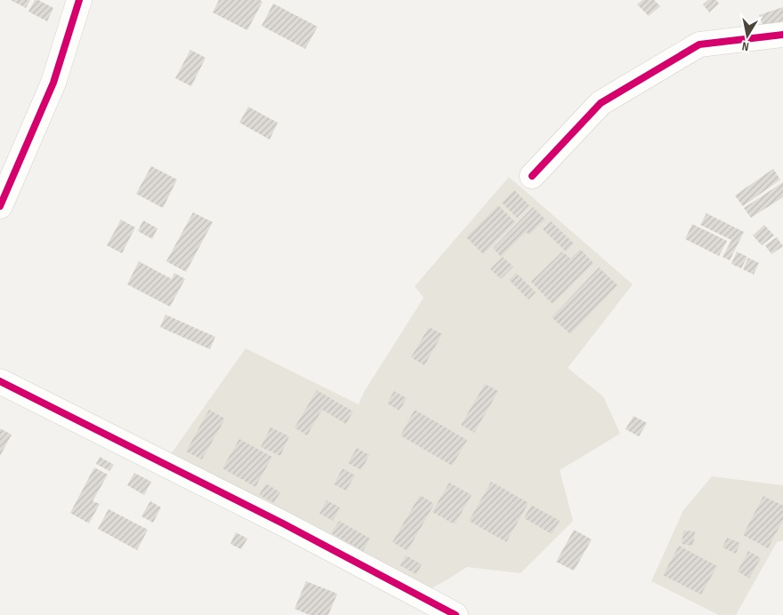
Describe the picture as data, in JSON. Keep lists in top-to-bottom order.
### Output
{
  "north": "bottom"
}
